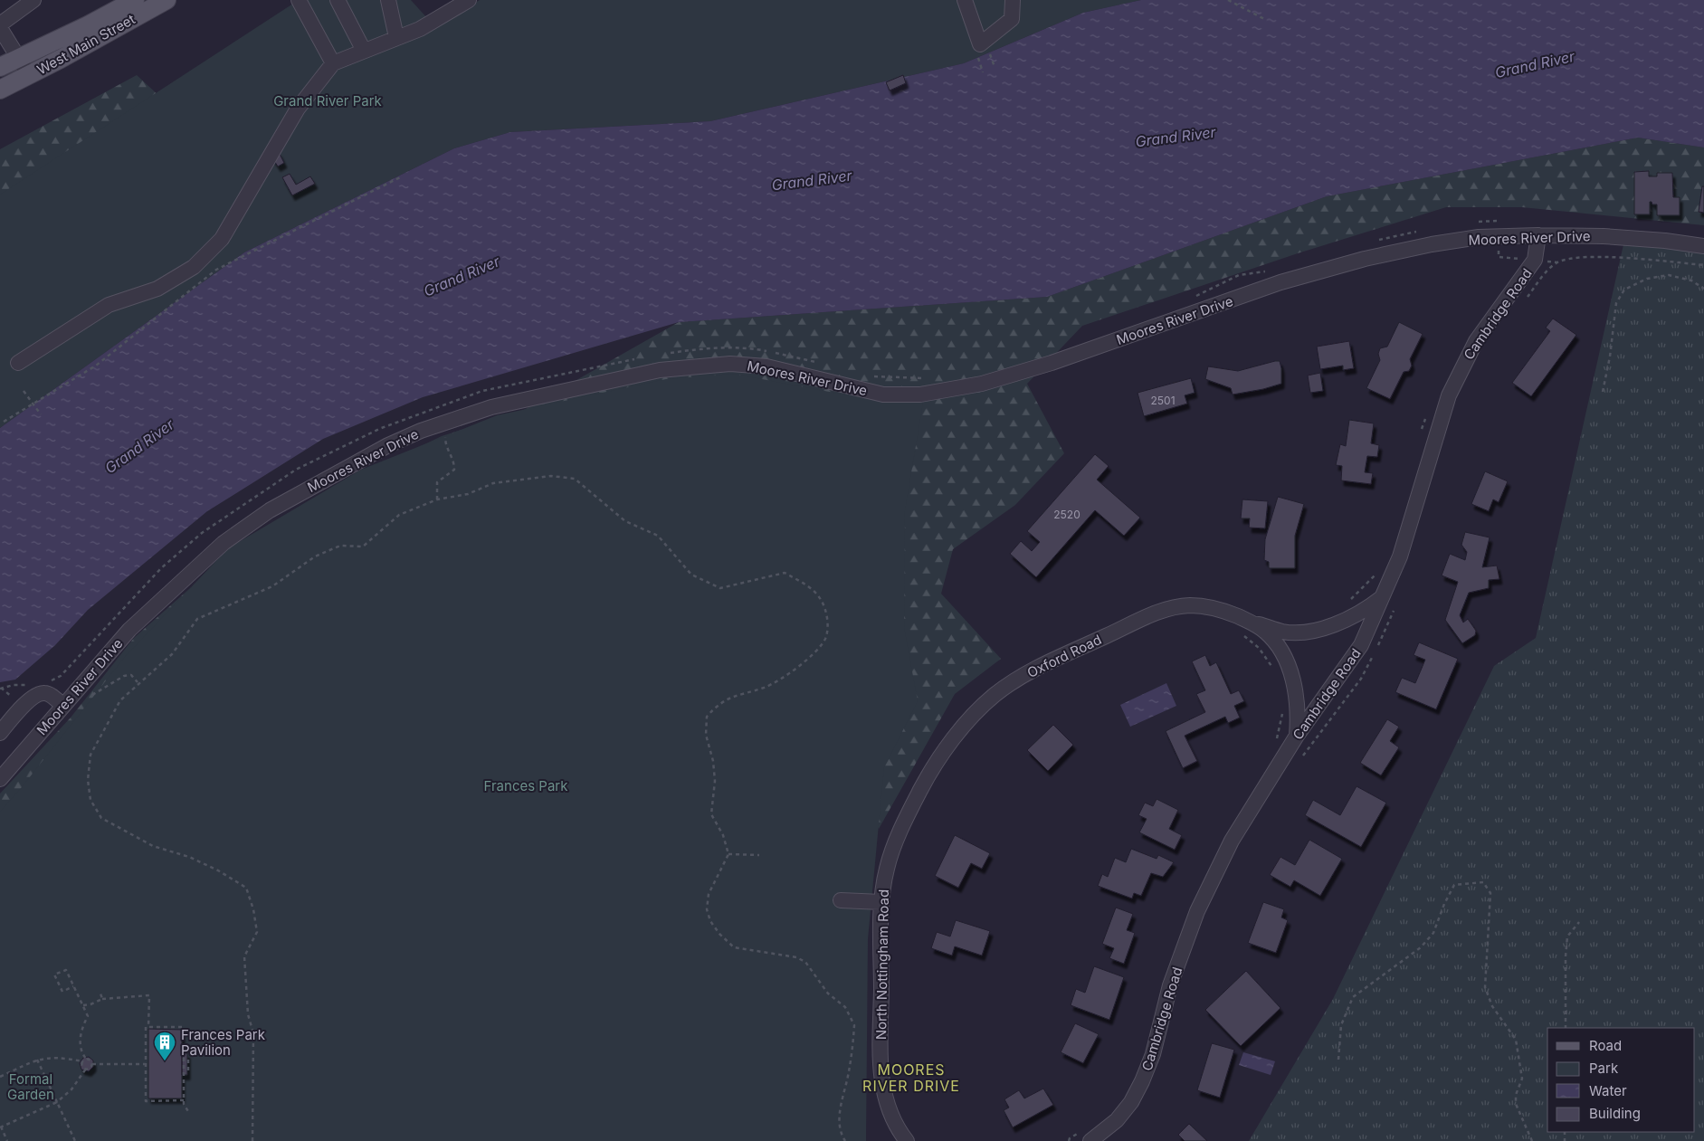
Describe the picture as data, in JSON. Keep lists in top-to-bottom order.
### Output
{
  "streets": {
    "main road": ["West Main Street"],
    "street": [
      "Moores River Drive",
      "Cambridge Road",
      "Oxford Road",
      "North Nottingham Road"
    ]
  },
  "crossings": [
    ["Moores River Drive", "Cambridge Road"],
    ["Cambridge Road", "Oxford Road"],
    ["Oxford Road", "North Nottingham Road"]
  ],
  "districts": ["MOORES RIVER DRIVE"],
  "water": ["Grand River"],
  "parks": ["Grand River Park", "Frances Park", "Formal Garden"],
  "places": {
    "building": ["Frances Park Pavilion"]
  },
  "house_numbers": ["2501", "2520"],
  "legend": [
    "Road",
    "Park",
    "Water",
    "Building"
  ]
}
